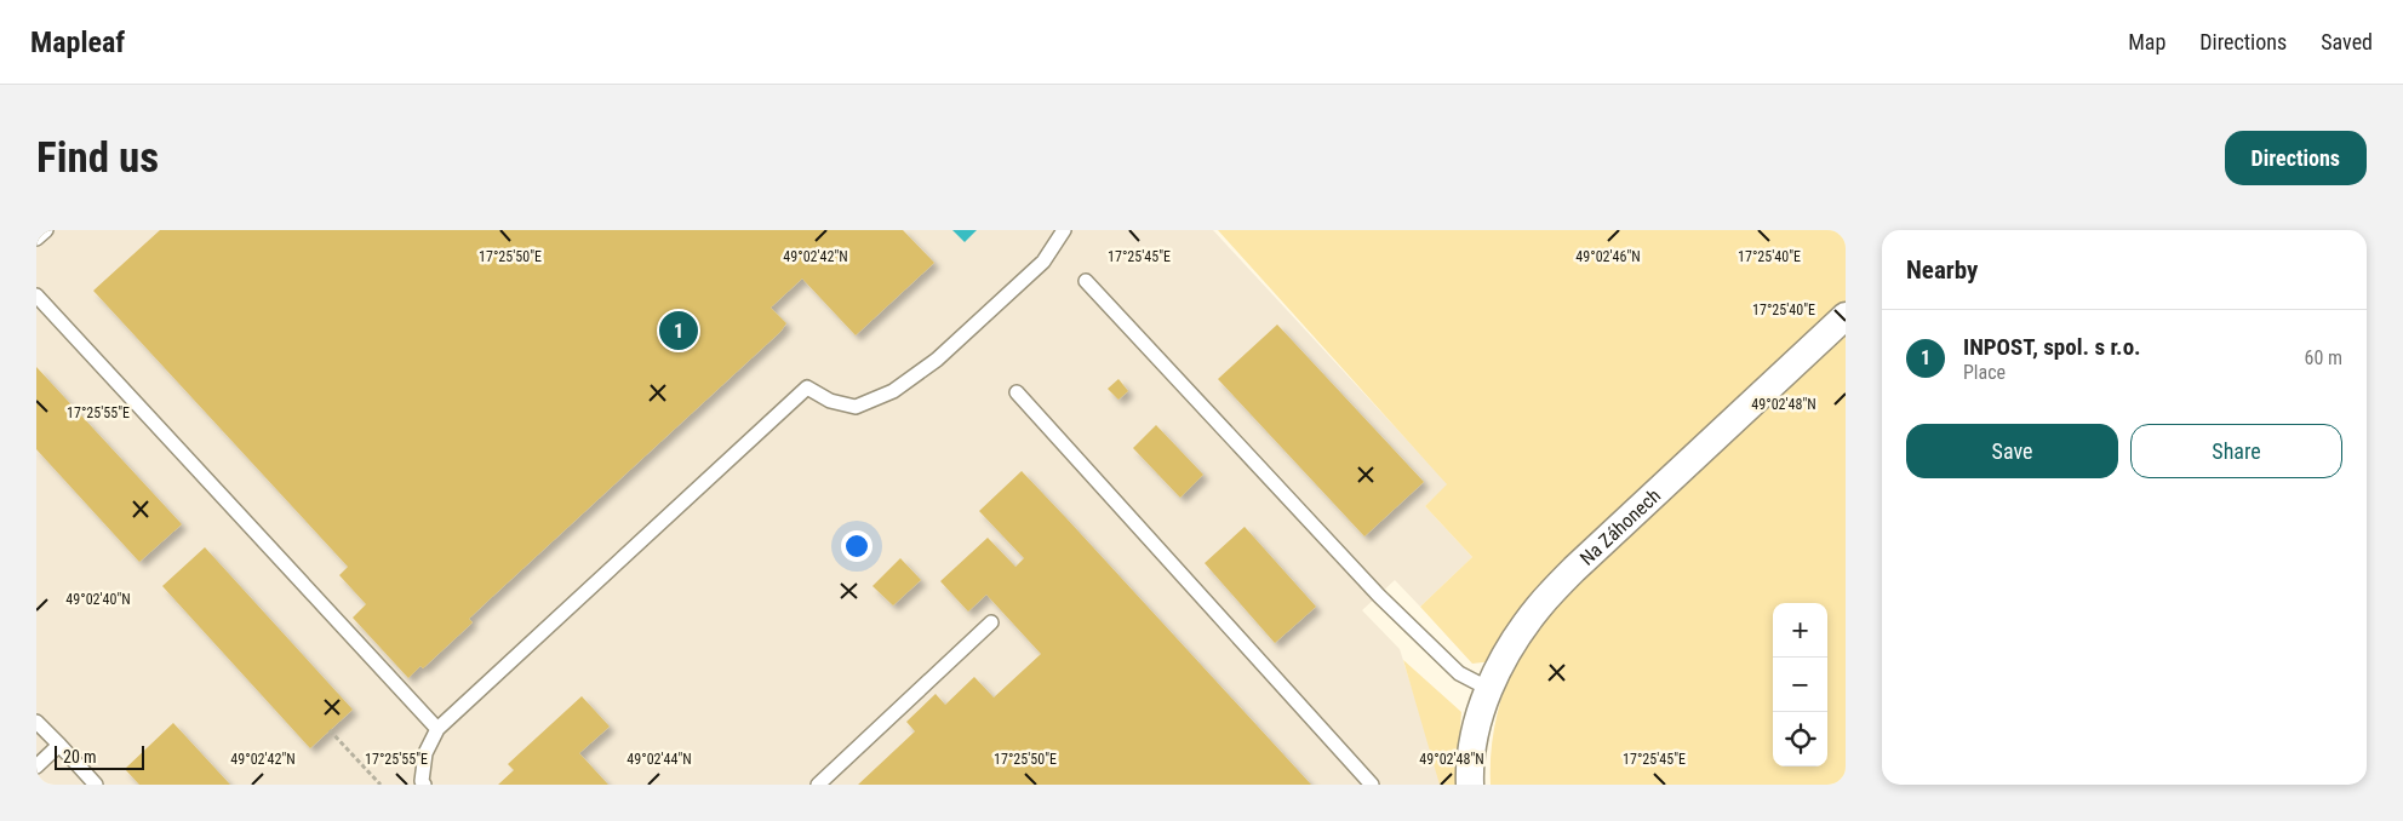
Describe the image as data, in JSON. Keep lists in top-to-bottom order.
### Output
{
  "streets": {
    "street": ["Na Záhonech"]
  },
  "scale_bar": "20 m",
  "page": {
    "header": "Mapleaf",
    "nav": ["Map", "Directions", "Saved"],
    "buttons": [
      "Directions",
      ["Save", "Share"]
    ],
    "title": "Find us",
    "heading": "Nearby",
    "pins": "1",
    "list": [
      {
        "mark": "1",
        "name": "INPOST, spol. s r.o.",
        "note": "Place",
        "value": "60 m"
      }
    ],
    "map_buttons": ["+", "−"],
    "scale": "20 m"
  },
  "coordinates": [
    "49°02'42\"N",
    "49°02'46\"N",
    "17°25'40\"E",
    "17°25'50\"E",
    "17°25'45\"E",
    "49°02'48\"N",
    "17°25'55\"E",
    "49°02'40\"N",
    "49°02'44\"N"
  ]
}
